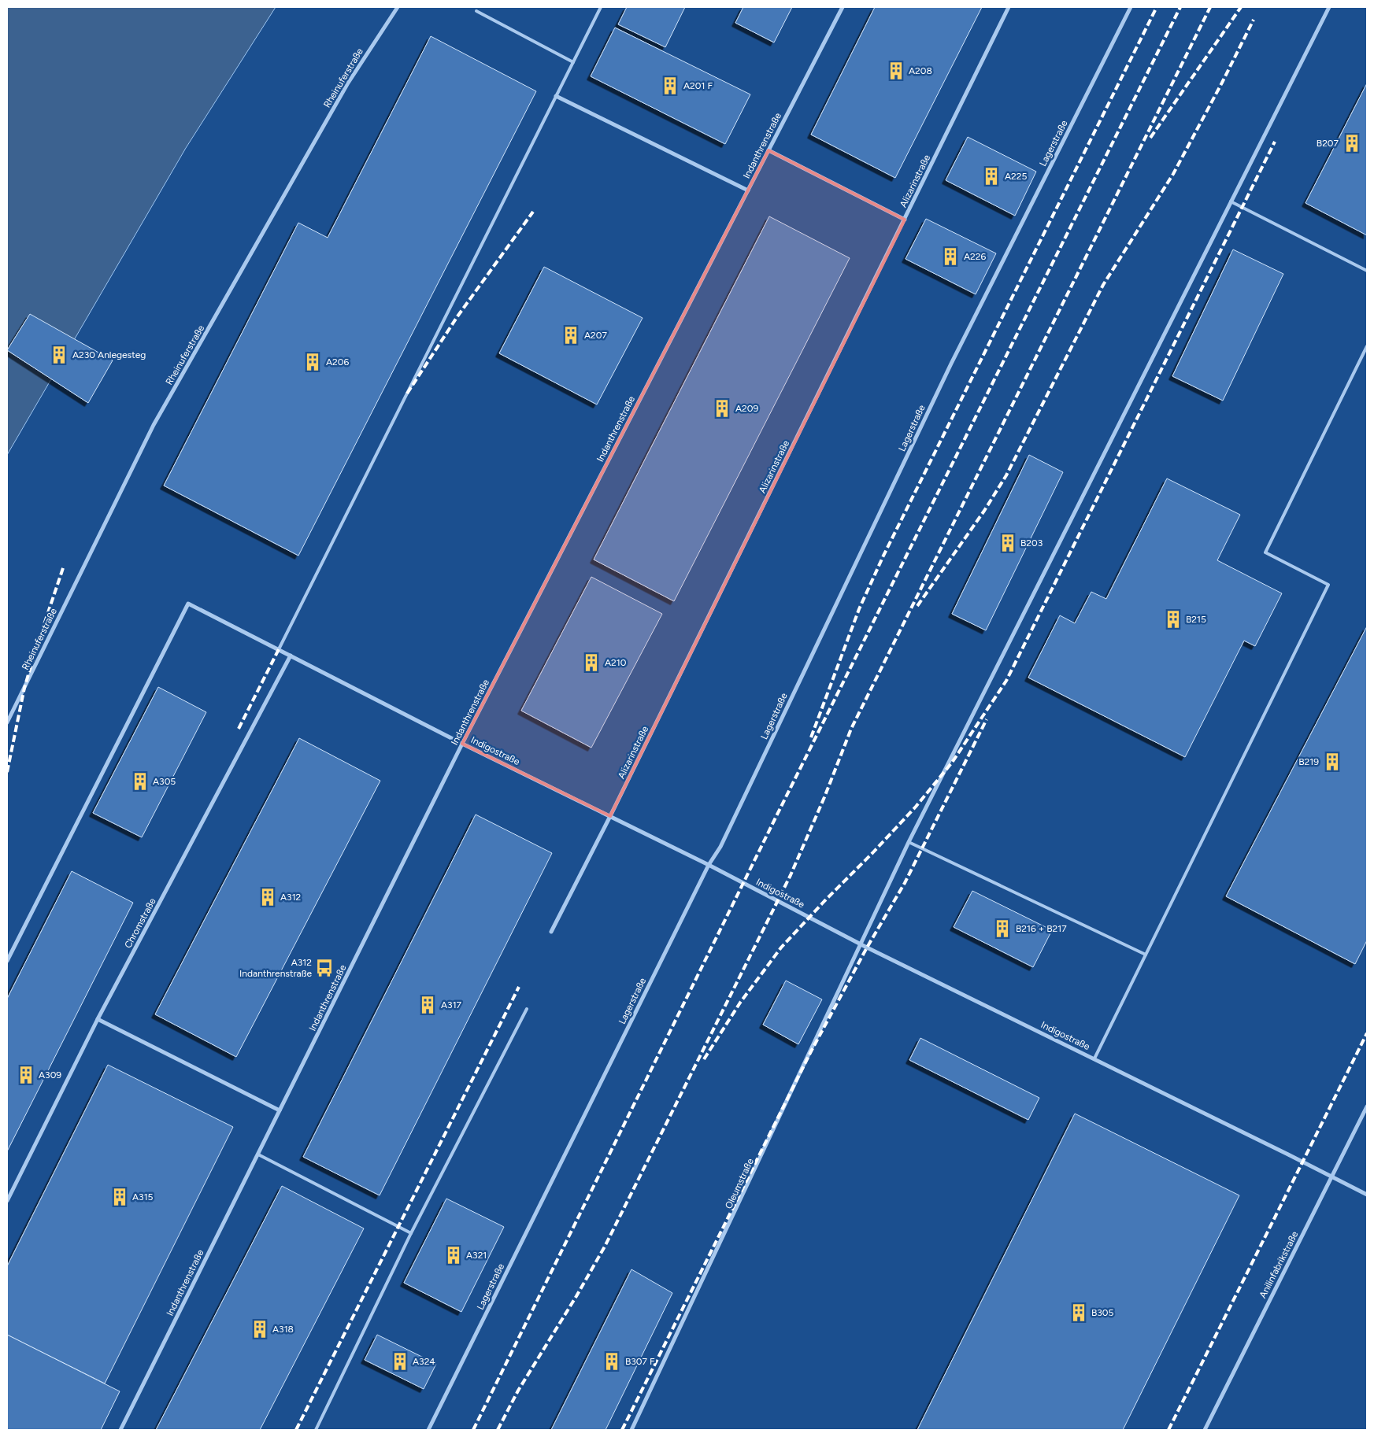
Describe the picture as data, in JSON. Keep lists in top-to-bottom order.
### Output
{
  "streets": {
    "street": [
      "Rheinuferstraße",
      "Lagerstraße",
      "Indanthrenstraße",
      "Alizarinstraße",
      "Indigostraße",
      "Chromstraße",
      "Oleumstraße",
      "Anilinfabrikstraße"
    ]
  },
  "crossings": [
    ["Lagerstraße", "Indigostraße"],
    ["Indanthrenstraße", "Indigostraße"],
    ["Alizarinstraße", "Indigostraße"],
    ["Indigostraße", "Chromstraße"],
    ["Indigostraße", "Oleumstraße"],
    ["Indigostraße", "Anilinfabrikstraße"]
  ],
  "places": {
    "building": [
      "A208",
      "A201 F",
      "B207",
      "A225",
      "A226",
      "A207",
      "A230 Anlegesteg",
      "A206",
      "A209",
      "B203",
      "B215",
      "A210",
      "B219",
      "A305",
      "A312",
      "B216 + B217",
      "A317",
      "A309",
      "A315",
      "A321",
      "B305",
      "A318",
      "A324",
      "B307 F"
    ],
    "bus stop": ["A312 Indanthrenstraße"]
  }
}
